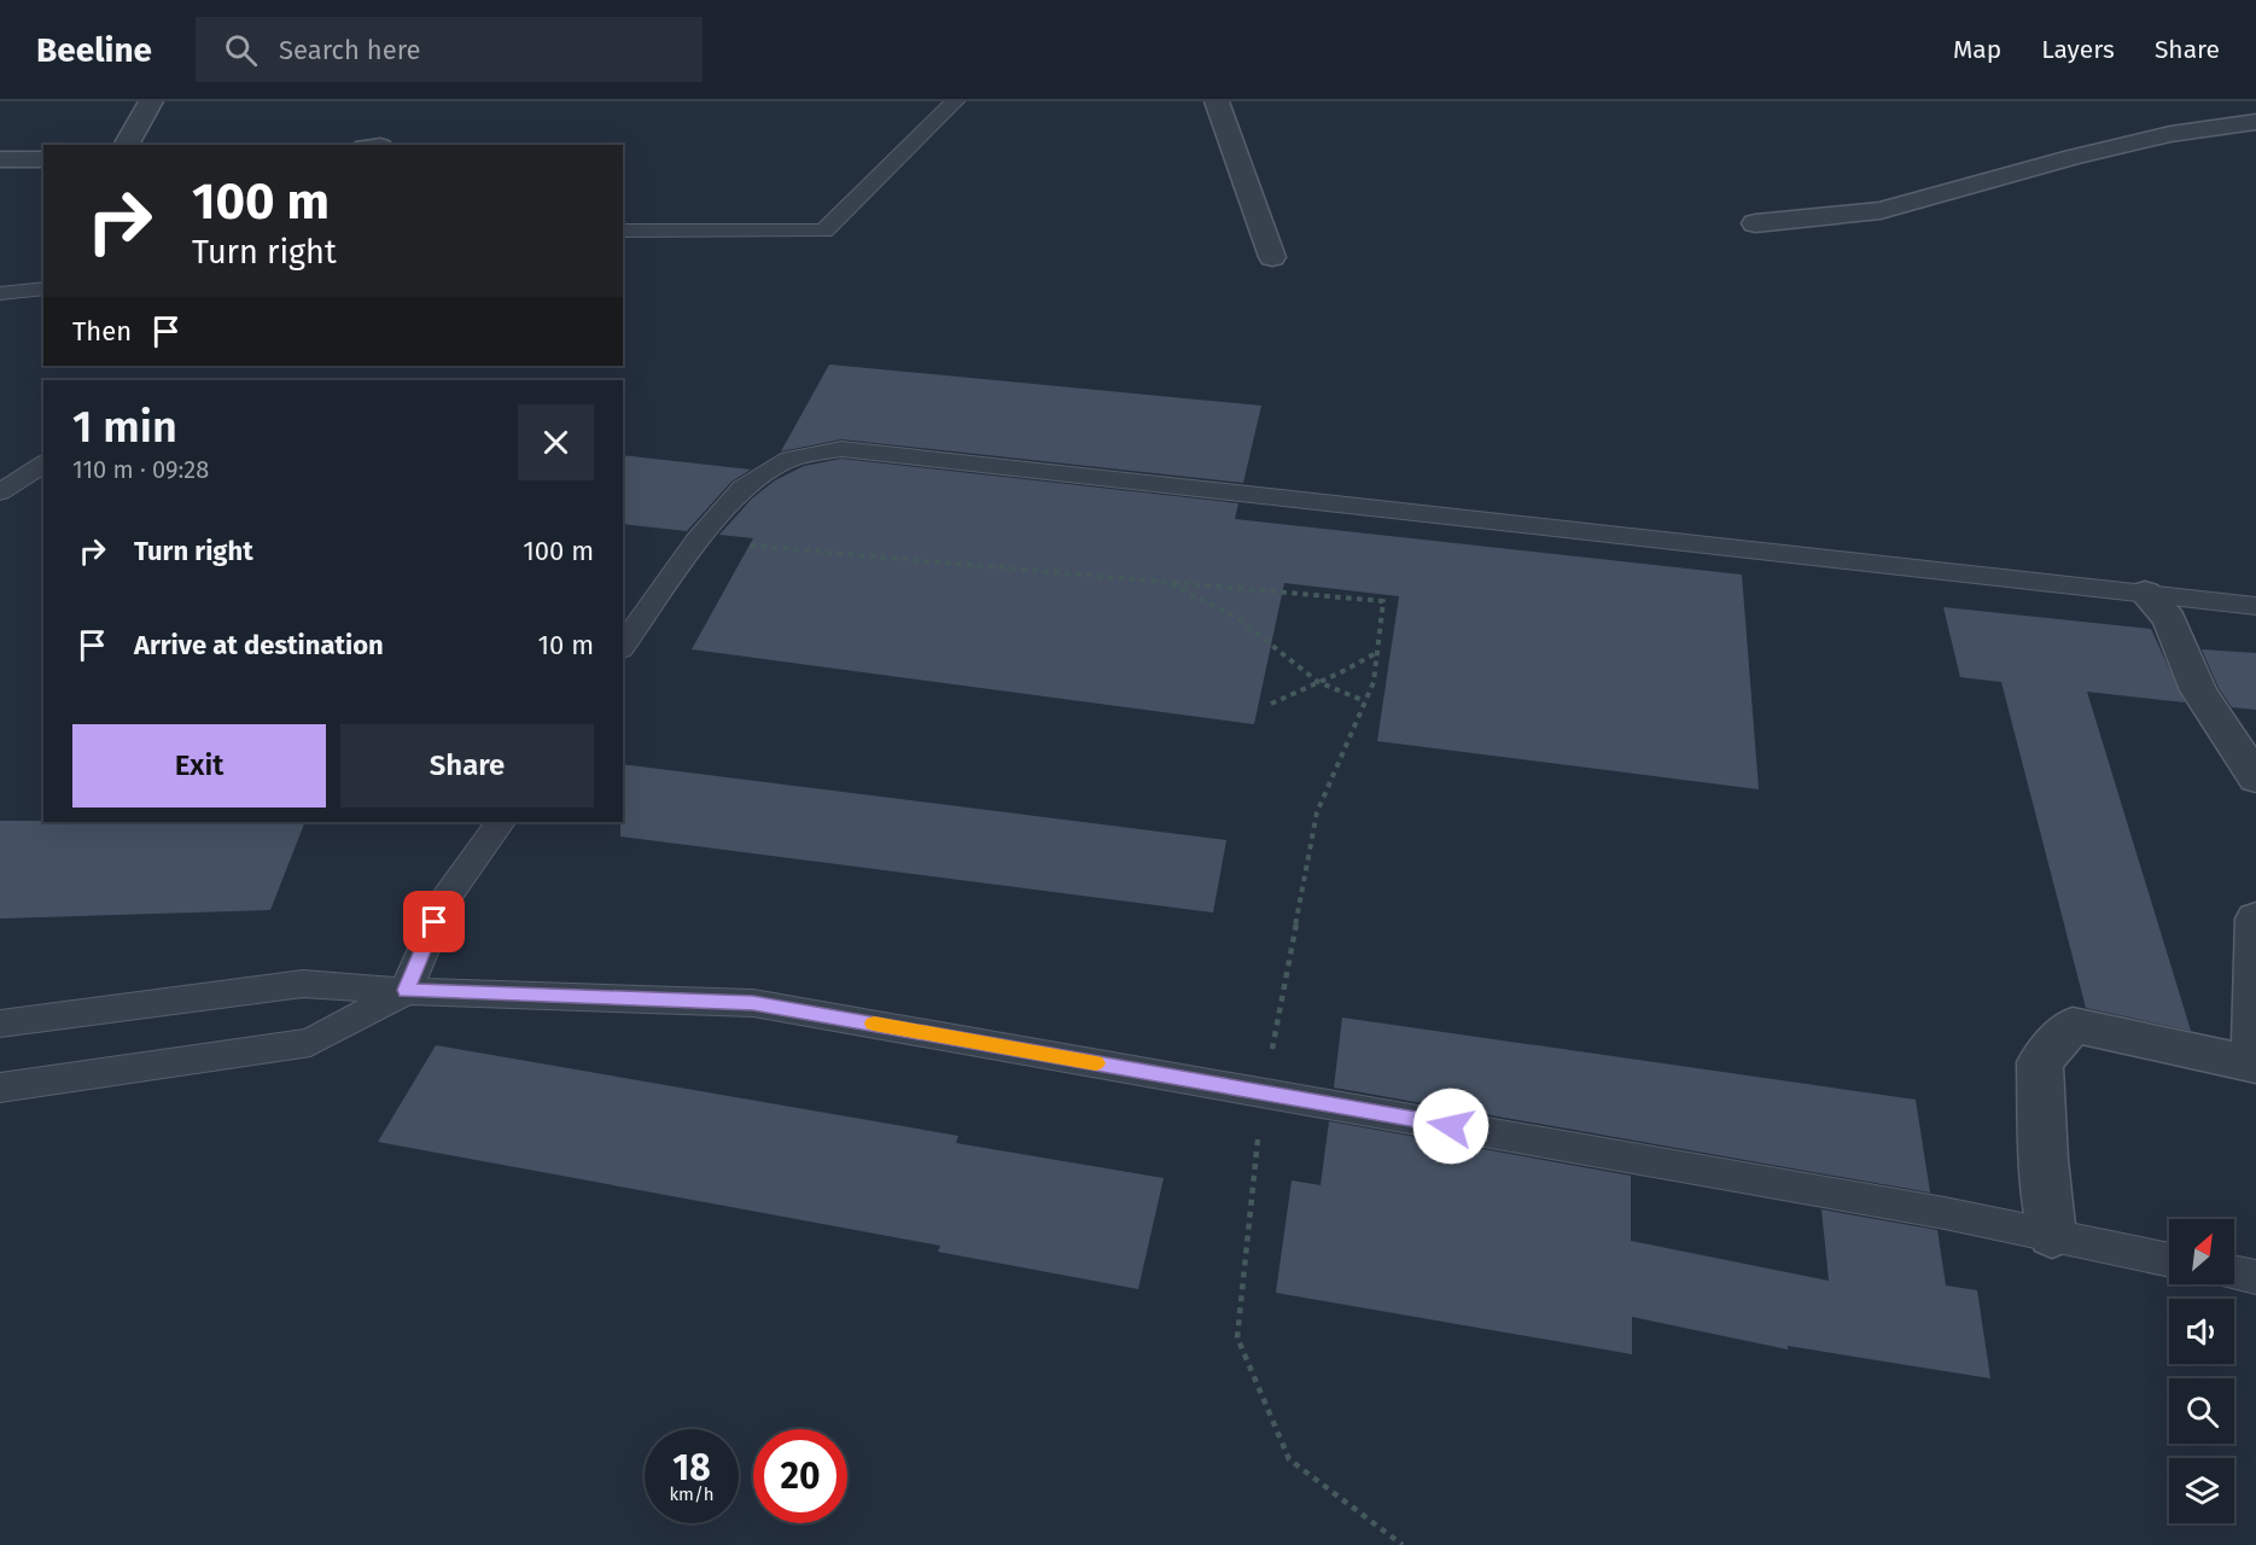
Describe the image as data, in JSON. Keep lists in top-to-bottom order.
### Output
{
  "north": "top right",
  "page": {
    "header": "Beeline",
    "search": "Search here",
    "nav": ["Map", "Layers", "Share"],
    "turn": ["100 m", "Turn right"],
    "then": "Then",
    "heading": ["1 min", "110 m · 09:28"],
    "list": [
      {
        "name": "Turn right",
        "value": "100 m"
      },
      {
        "name": "Arrive at destination",
        "value": "10 m"
      }
    ],
    "buttons": ["Exit", "Share"],
    "speed": "18 km/h",
    "limit": "20"
  }
}
